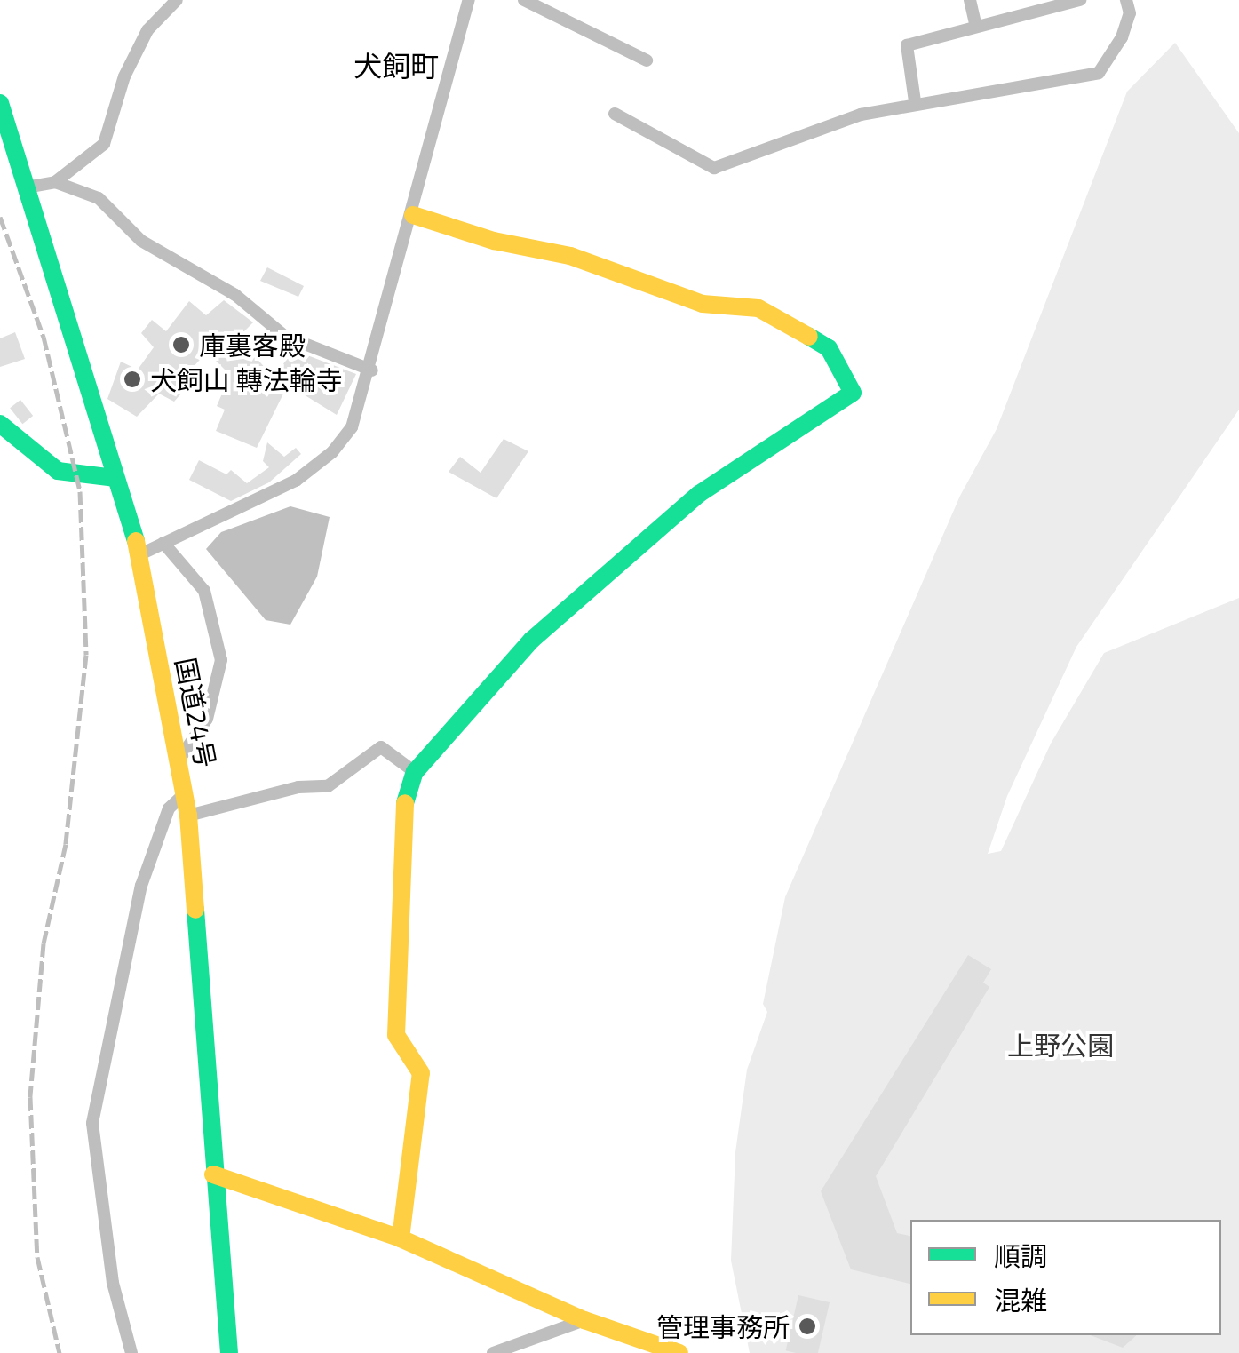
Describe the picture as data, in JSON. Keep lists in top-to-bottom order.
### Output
{
  "streets": {
    "main road": ["国道24号"]
  },
  "districts": ["犬飼町"],
  "parks": ["上野公園"],
  "places": ["庫裏客殿", "犬飼山 轉法輪寺", "管理事務所"],
  "legend": ["順調", "混雑"]
}
